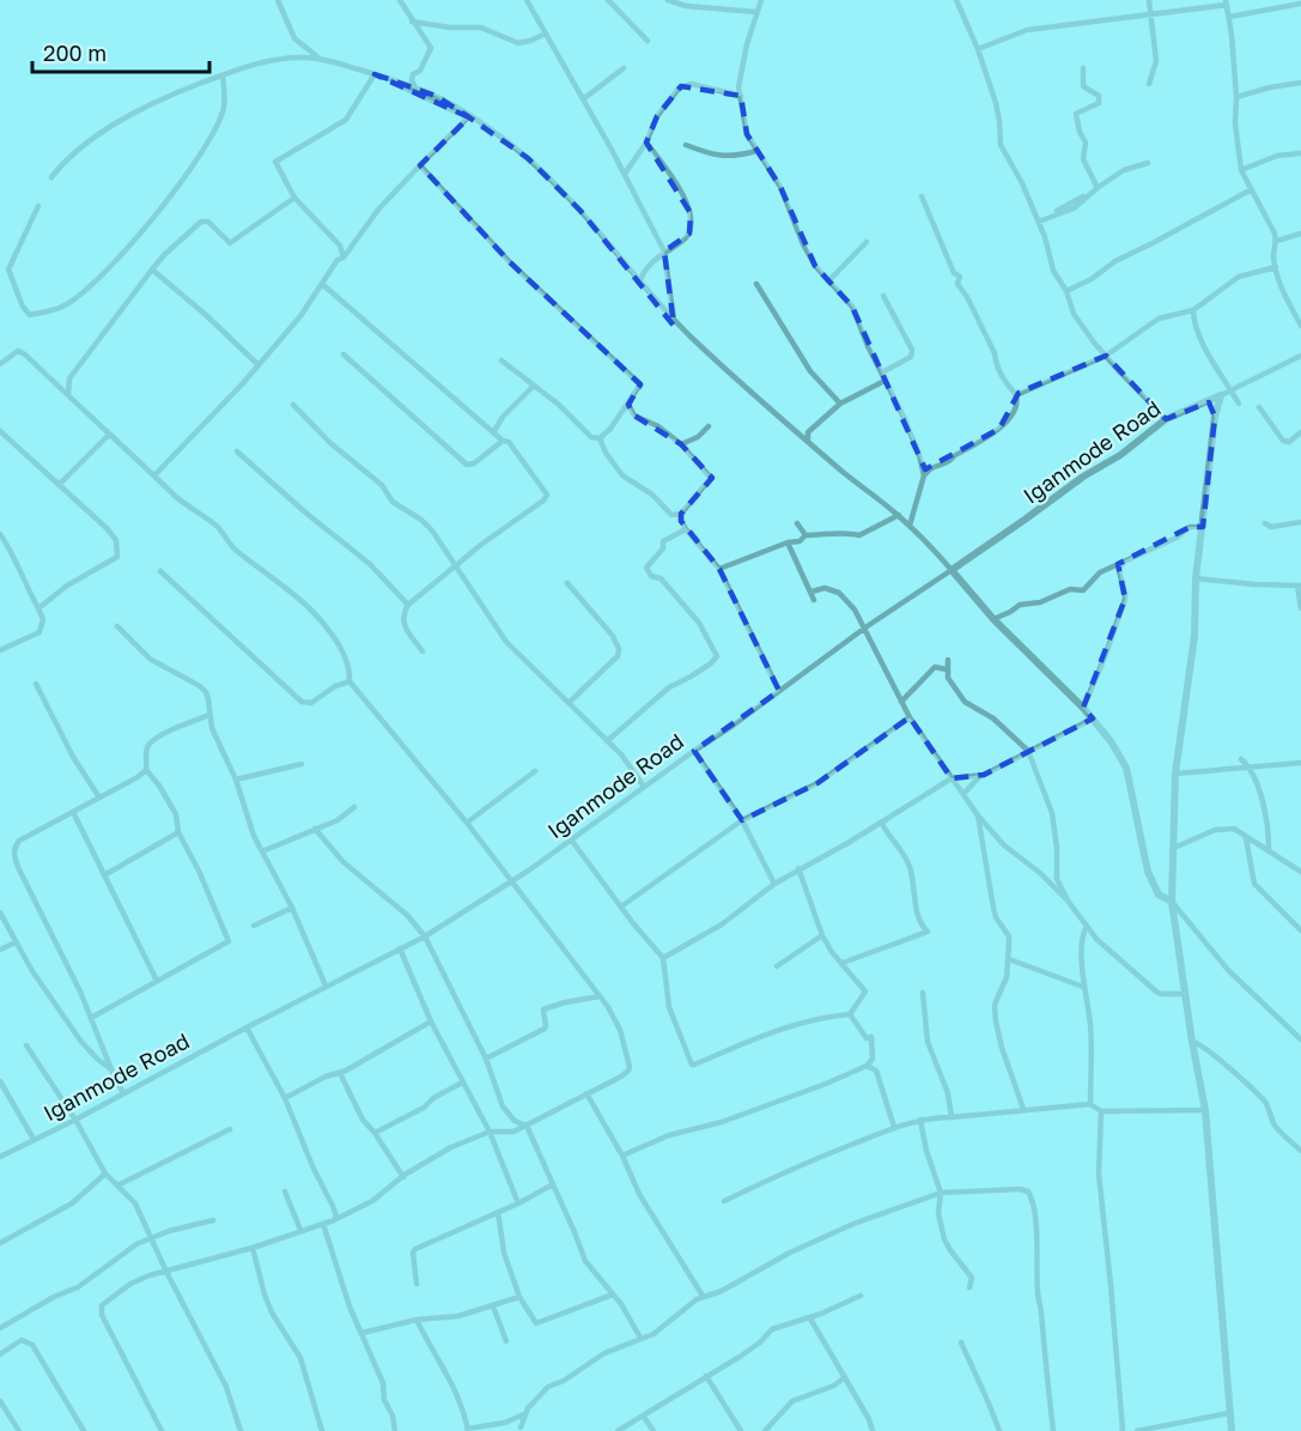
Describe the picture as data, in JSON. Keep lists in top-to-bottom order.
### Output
{
  "streets": {
    "street": ["Iganmode Road"]
  },
  "scale_bar": "200 m"
}
